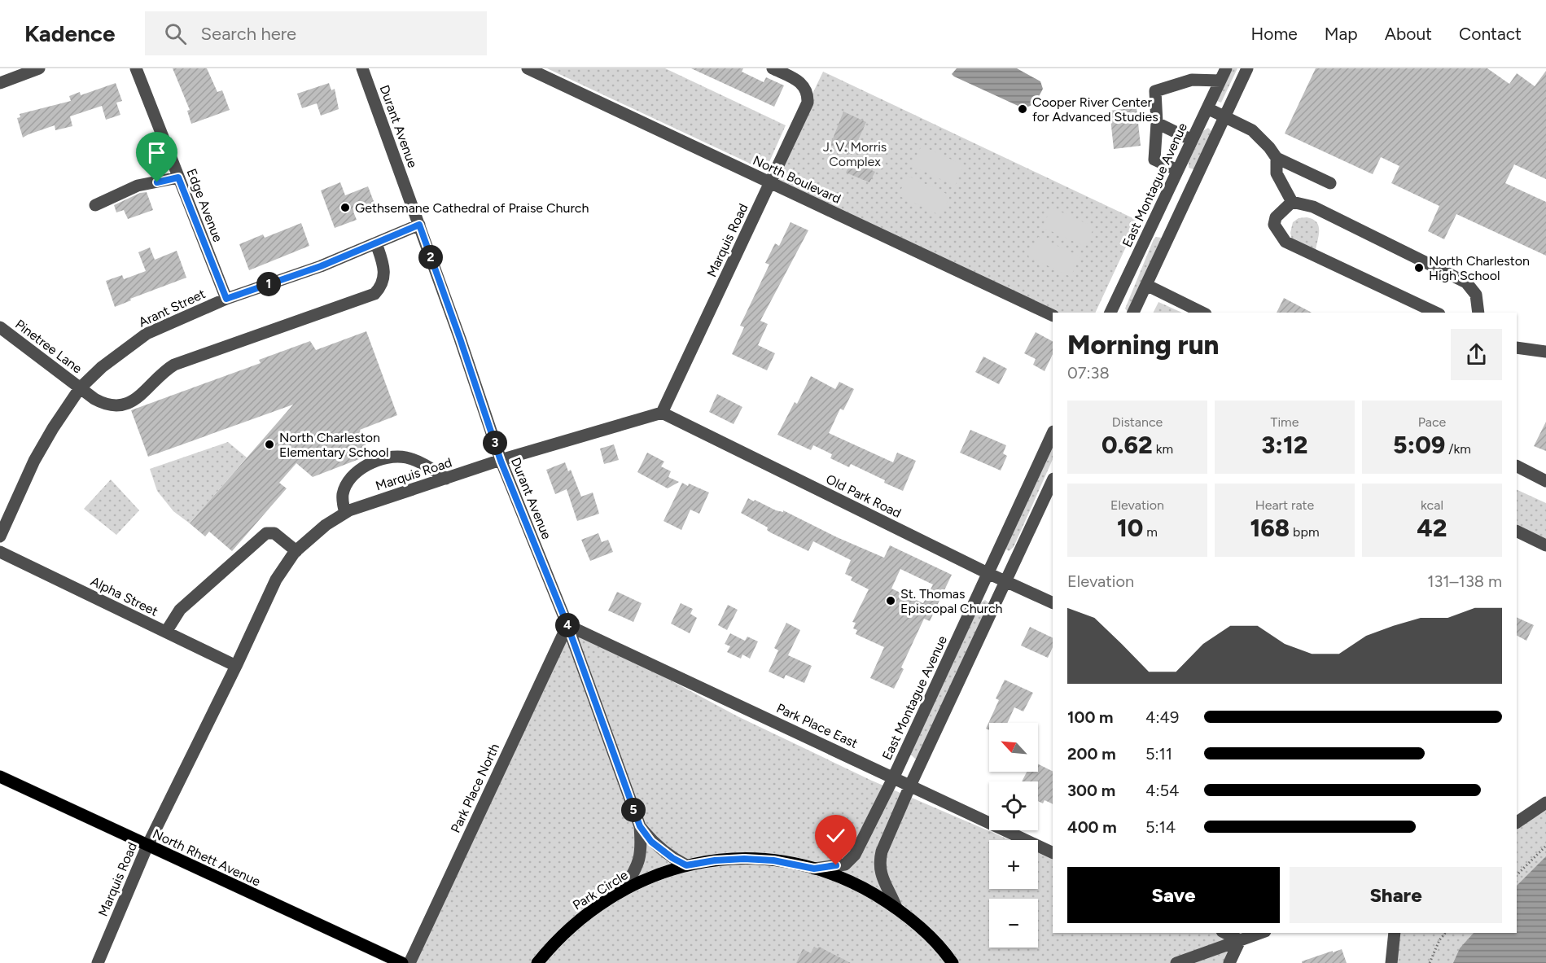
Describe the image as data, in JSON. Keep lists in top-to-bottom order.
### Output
{
  "streets": {
    "main road": ["North Rhett Avenue", "Park Circle"],
    "street": [
      "Durant Avenue",
      "North Boulevard",
      "East Montague Avenue",
      "Edge Avenue",
      "Marquis Road",
      "Arant Street",
      "Pinetree Lane",
      "Old Park Road",
      "Alpha Street",
      "Park Place East",
      "Park Place North"
    ]
  },
  "crossings": [
    ["Durant Avenue", "Marquis Road"],
    ["Durant Avenue", "Arant Street"],
    ["Durant Avenue", "Park Place East"],
    ["Durant Avenue", "Park Place North"],
    ["Durant Avenue", "Park Circle"],
    ["North Boulevard", "Marquis Road"],
    ["East Montague Avenue", "Old Park Road"],
    ["East Montague Avenue", "Park Place East"],
    ["East Montague Avenue", "Park Circle"],
    ["Edge Avenue", "Arant Street"],
    ["Marquis Road", "Old Park Road"],
    ["Marquis Road", "Alpha Street"],
    ["Marquis Road", "North Rhett Avenue"],
    ["Arant Street", "Pinetree Lane"],
    ["Park Place East", "Park Place North"]
  ],
  "parks": ["J. V. Morris Complex"],
  "places": [
    "Cooper River Center for Advanced Studies",
    "Gethsemane Cathedral of Praise Church",
    "North Charleston High School",
    "North Charleston Elementary School",
    "St. Thomas Episcopal Church"
  ],
  "north": "top left",
  "page": {
    "header": "Kadence",
    "search": "Search here",
    "nav": [
      "Home",
      "Map",
      "About",
      "Contact"
    ],
    "pins": [
      "2",
      "1",
      "3",
      "4",
      "5"
    ],
    "heading": ["Morning run", "07:38"],
    "stats": [
      ["Distance", "0.62 km"],
      ["Time", "3:12"],
      ["Pace", "5:09 /km"],
      ["Elevation", "10 m"],
      ["Heart rate", "168 bpm"],
      ["kcal", "42"]
    ],
    "chart": ["Elevation", "131–138 m"],
    "list": [
      {
        "name": "100 m",
        "note": "4:49"
      },
      {
        "name": "200 m",
        "note": "5:11"
      },
      {
        "name": "300 m",
        "note": "4:54"
      },
      {
        "name": "400 m",
        "note": "5:14"
      }
    ],
    "map_buttons": ["+", "−"],
    "buttons": ["Save", "Share"]
  }
}
